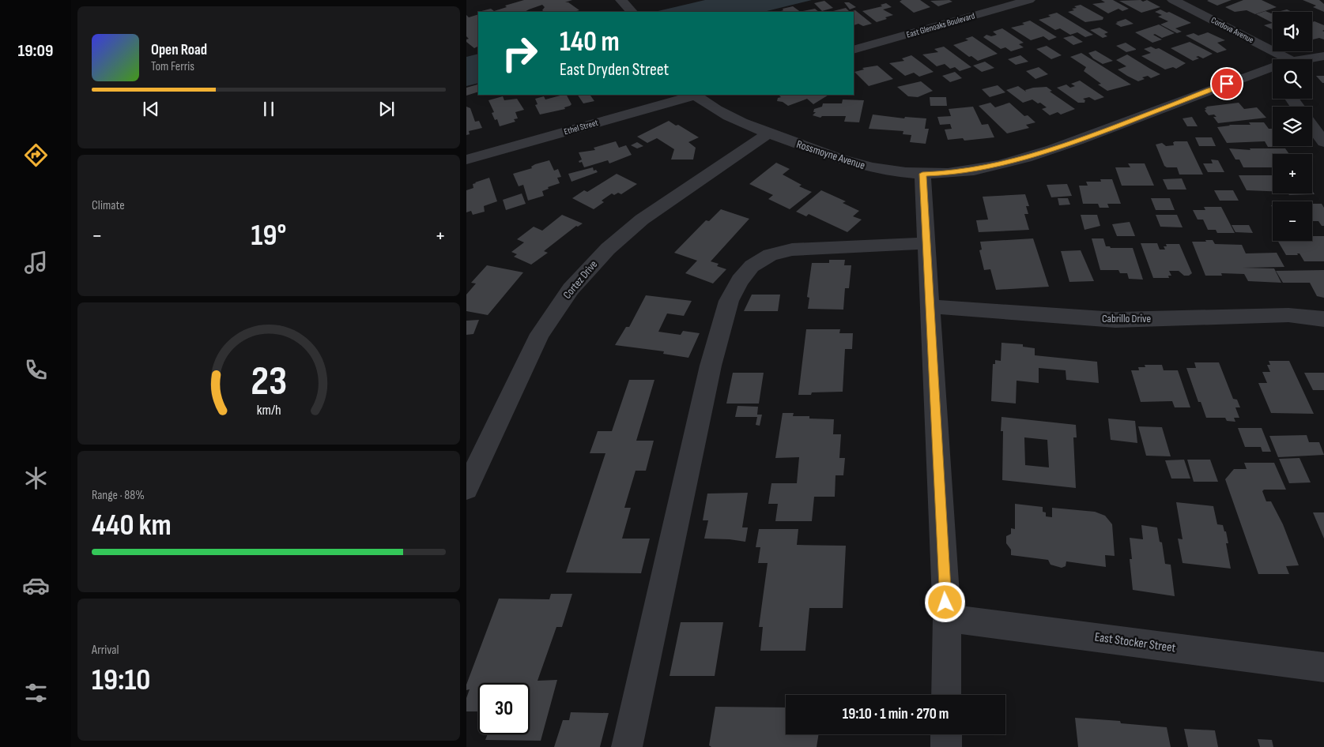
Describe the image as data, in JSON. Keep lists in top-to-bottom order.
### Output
{
  "streets": {
    "street": [
      "East Glenoaks Boulevard",
      "Cordova Avenue",
      "Ethel Street",
      "Rossmoyne Avenue",
      "Cortez Drive",
      "Cabrillo Drive",
      "East Stocker Street"
    ]
  },
  "crossings": [
    ["Rossmoyne Avenue", "Cortez Drive"]
  ],
  "page": {
    "tabs": "19:09",
    "map_buttons": ["+", "−"],
    "turn": ["140 m", "East Dryden Street"],
    "song": ["Open Road", "Tom Ferris"],
    "tile": [
      "Climate",
      ["Range · 88%", "440 km"],
      ["Arrival", "19:10"]
    ],
    "heat": ["−", "19°", "+"],
    "limit": "30",
    "trip": "19:10 · 1 min · 270 m",
    "gauge": ["23", "km/h"]
  }
}
